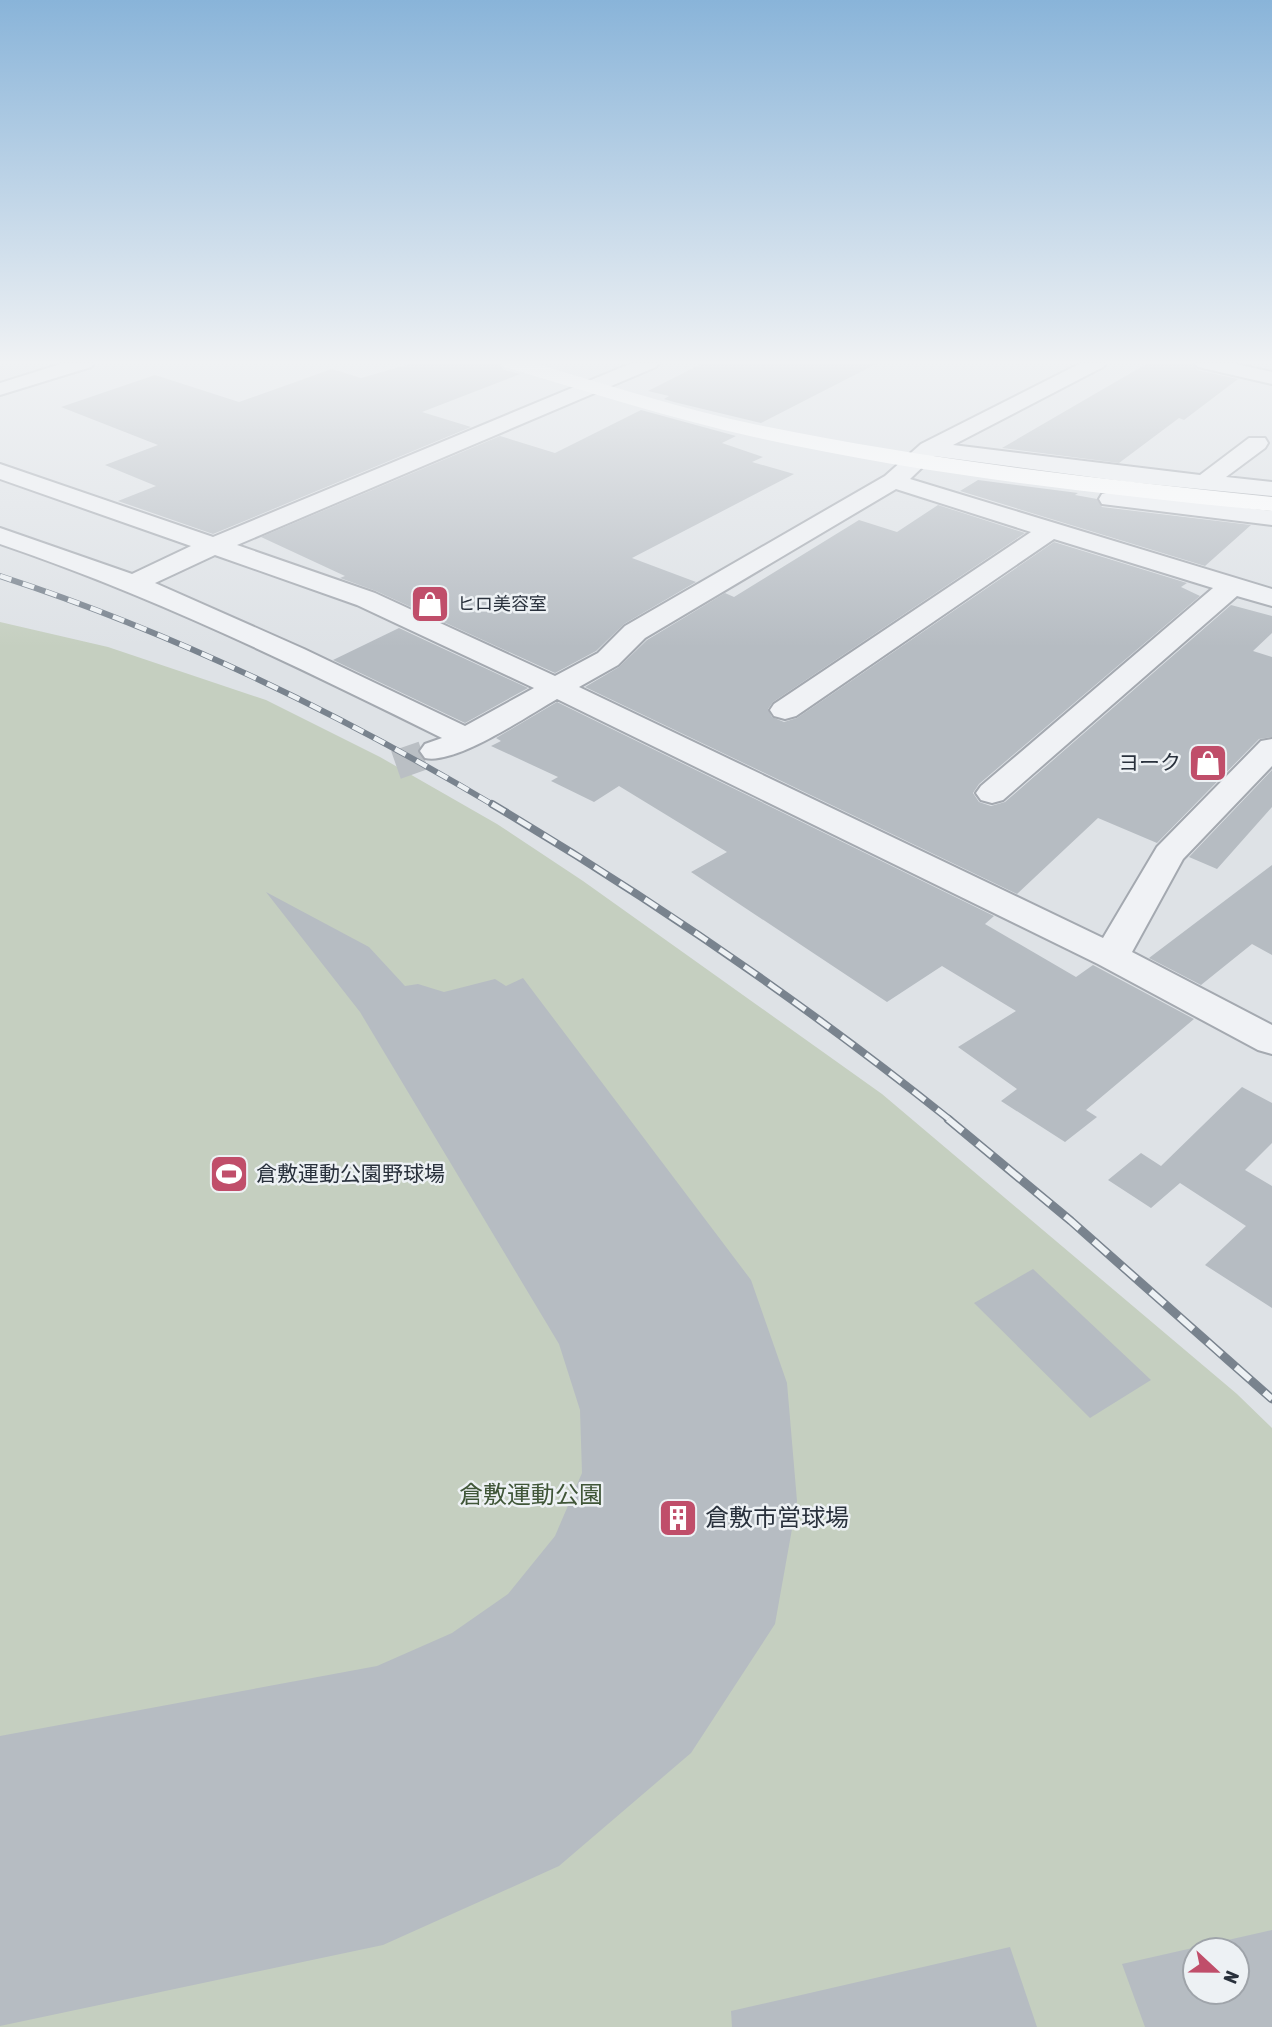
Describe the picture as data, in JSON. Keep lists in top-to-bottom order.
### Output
{
  "parks": ["倉敷運動公園"],
  "places": {
    "shop": ["ヒロ美容室", "ヨーク"],
    "sports": ["倉敷運動公園野球場"],
    "building": ["倉敷市営球場"]
  },
  "north": "right"
}
